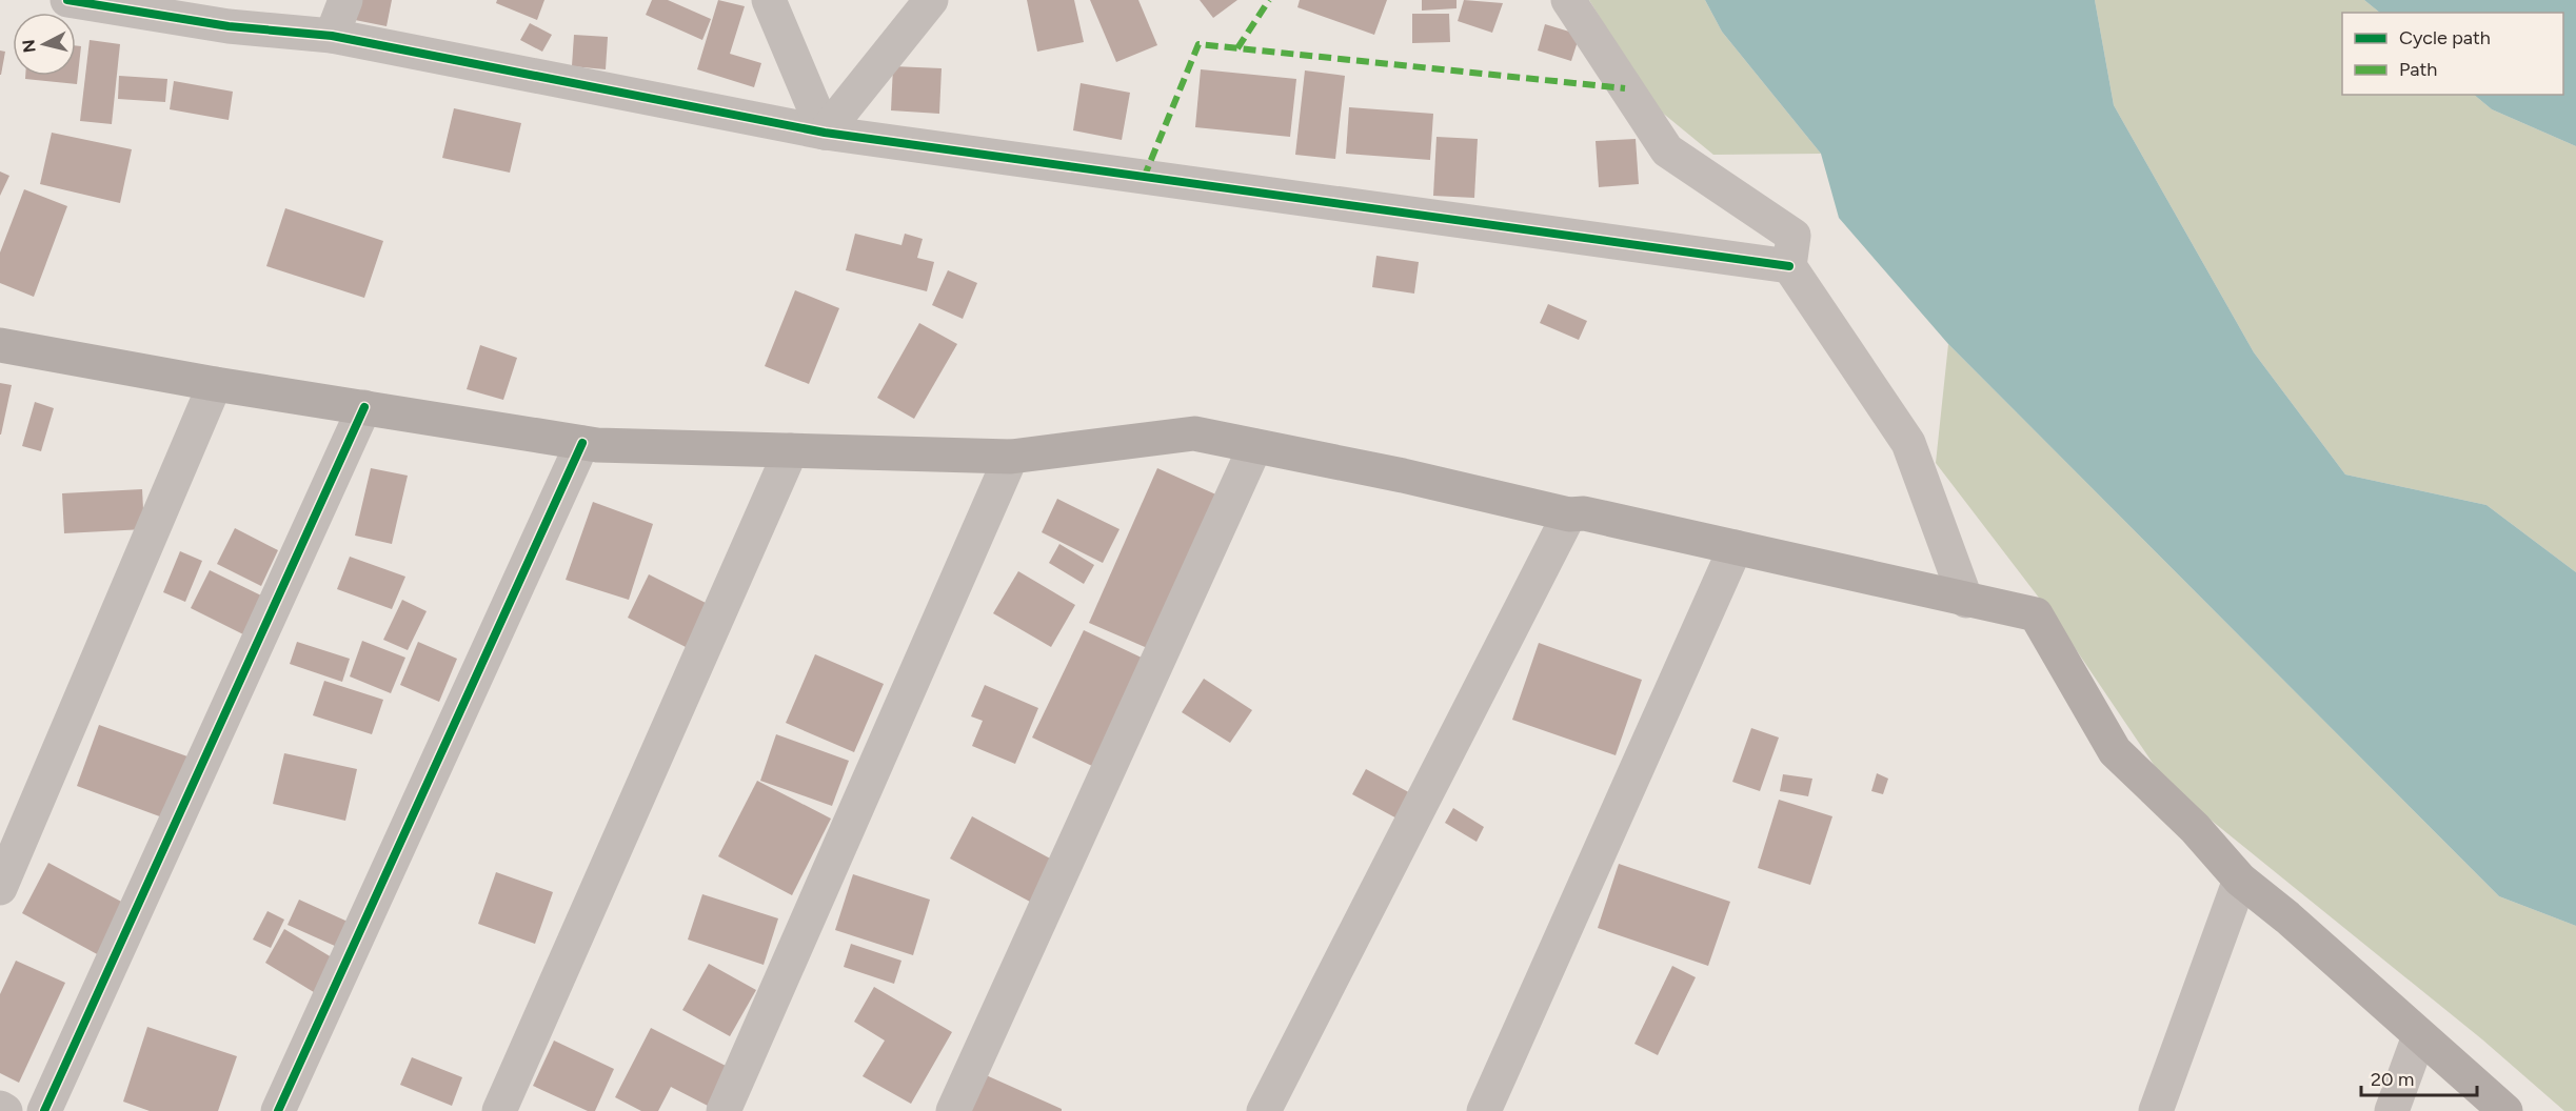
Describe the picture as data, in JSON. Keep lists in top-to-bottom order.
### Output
{
  "legend": ["Cycle path", "Path"],
  "scale_bar": "20 m",
  "north": "left"
}
